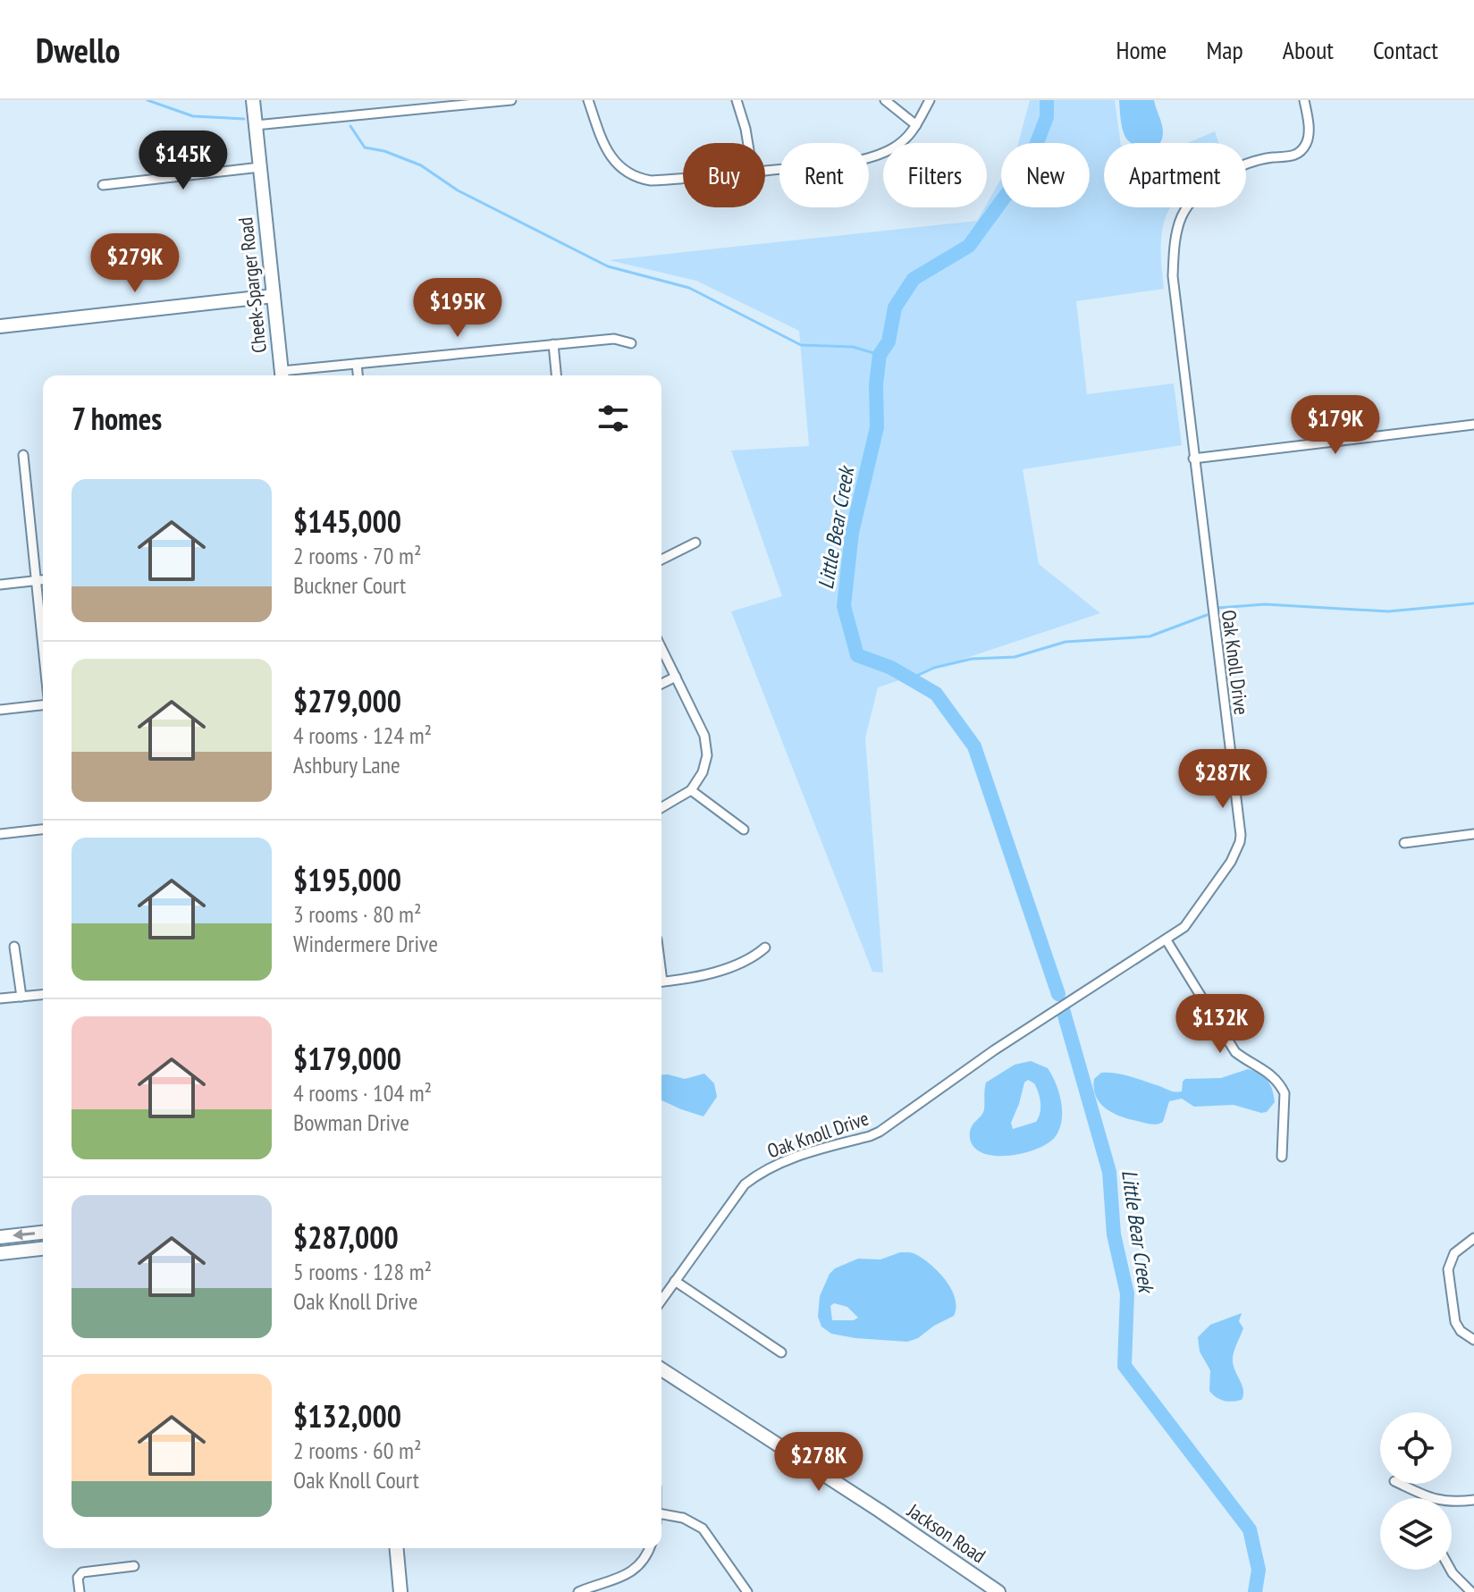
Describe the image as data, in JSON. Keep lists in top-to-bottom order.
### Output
{
  "streets": {
    "main road": ["Cheek-Sparger Road", "Jackson Road"],
    "street": ["Oak Knoll Drive"]
  },
  "water": ["Little Bear Creek"],
  "page": {
    "header": "Dwello",
    "nav": [
      "Home",
      "Map",
      "About",
      "Contact"
    ],
    "price": [
      "$145K",
      "$279K",
      "$195K",
      "$179K",
      "$287K",
      "$132K",
      "$278K"
    ],
    "chip": [
      "Buy",
      "Rent",
      "Filters",
      "New",
      "Apartment"
    ],
    "heading": "7 homes",
    "list": [
      {
        "name": "$145,000",
        "note": "2 rooms · 70 m² · Buckner Court"
      },
      {
        "name": "$279,000",
        "note": "4 rooms · 124 m² · Ashbury Lane"
      },
      {
        "name": "$195,000",
        "note": "3 rooms · 80 m² · Windermere Drive"
      },
      {
        "name": "$179,000",
        "note": "4 rooms · 104 m² · Bowman Drive"
      },
      {
        "name": "$287,000",
        "note": "5 rooms · 128 m² · Oak Knoll Drive"
      },
      {
        "name": "$132,000",
        "note": "2 rooms · 60 m² · Oak Knoll Court"
      }
    ]
  }
}
